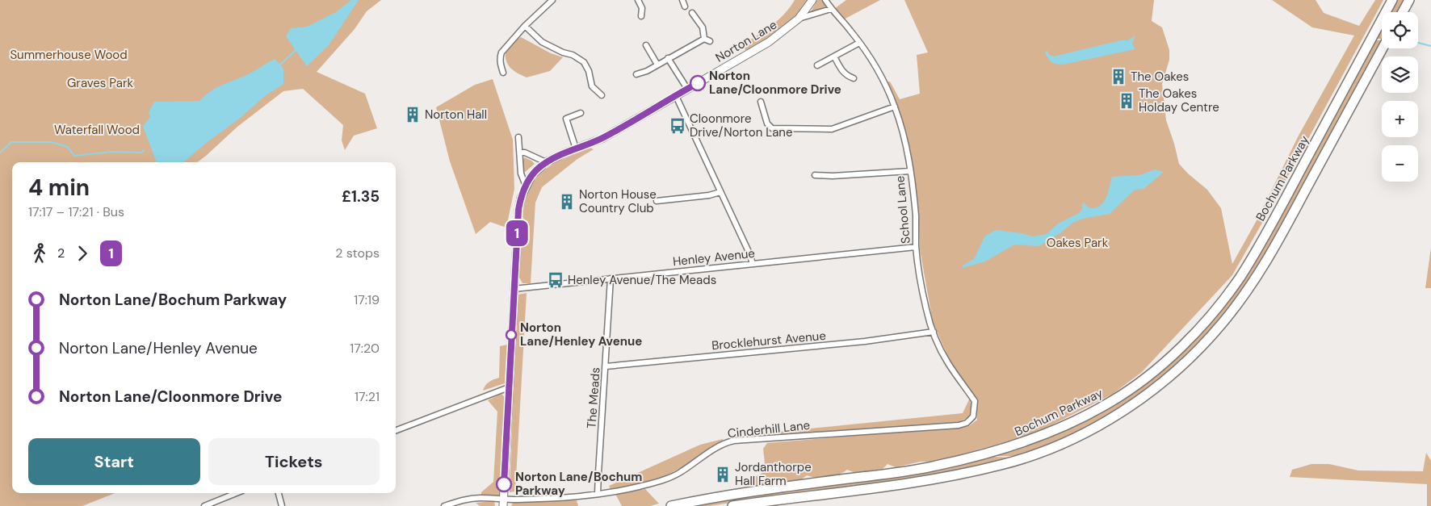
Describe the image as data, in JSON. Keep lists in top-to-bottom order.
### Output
{
  "streets": {
    "highway": ["Bochum Parkway"],
    "street": [
      "Norton Lane",
      "School Lane",
      "Henley Avenue",
      "Brocklehurst Avenue",
      "The Meads",
      "Cinderhill Lane"
    ]
  },
  "crossings": [
    ["Norton Lane", "Henley Avenue"],
    ["Norton Lane", "Cinderhill Lane"],
    ["School Lane", "Henley Avenue"],
    ["School Lane", "Brocklehurst Avenue"],
    ["School Lane", "Cinderhill Lane"],
    ["Henley Avenue", "The Meads"],
    ["Brocklehurst Avenue", "The Meads"],
    ["The Meads", "Cinderhill Lane"]
  ],
  "parks": [
    "Summerhouse Wood",
    "Graves Park",
    "Waterfall Wood",
    "Oakes Park"
  ],
  "places": {
    "building": [
      "The Oakes",
      "The Oakes Holday Centre",
      "Norton Hall",
      "Norton House Country Club",
      "Jordanthorpe Hall Farm"
    ],
    "other": ["Norton Lane/Cloonmore Drive", "Norton Lane/Henley Avenue", "Norton Lane/Bochum Parkway"],
    "bus stop": ["Cloonmore Drive/Norton Lane", "Henley Avenue/The Meads"]
  },
  "lines": ["bus line 1"],
  "page": {
    "on_map": "1",
    "map_buttons": ["+", "−"],
    "heading": ["4 min", "17:17 – 17:21 · Bus", "£1.35"],
    "legs": ["2", "1", "2 stops"],
    "list": [
      {
        "name": "Norton Lane/Bochum Parkway",
        "value": "17:19"
      },
      {
        "name": "Norton Lane/Henley Avenue",
        "value": "17:20"
      },
      {
        "name": "Norton Lane/Cloonmore Drive",
        "value": "17:21"
      }
    ],
    "buttons": ["Start", "Tickets"]
  }
}
